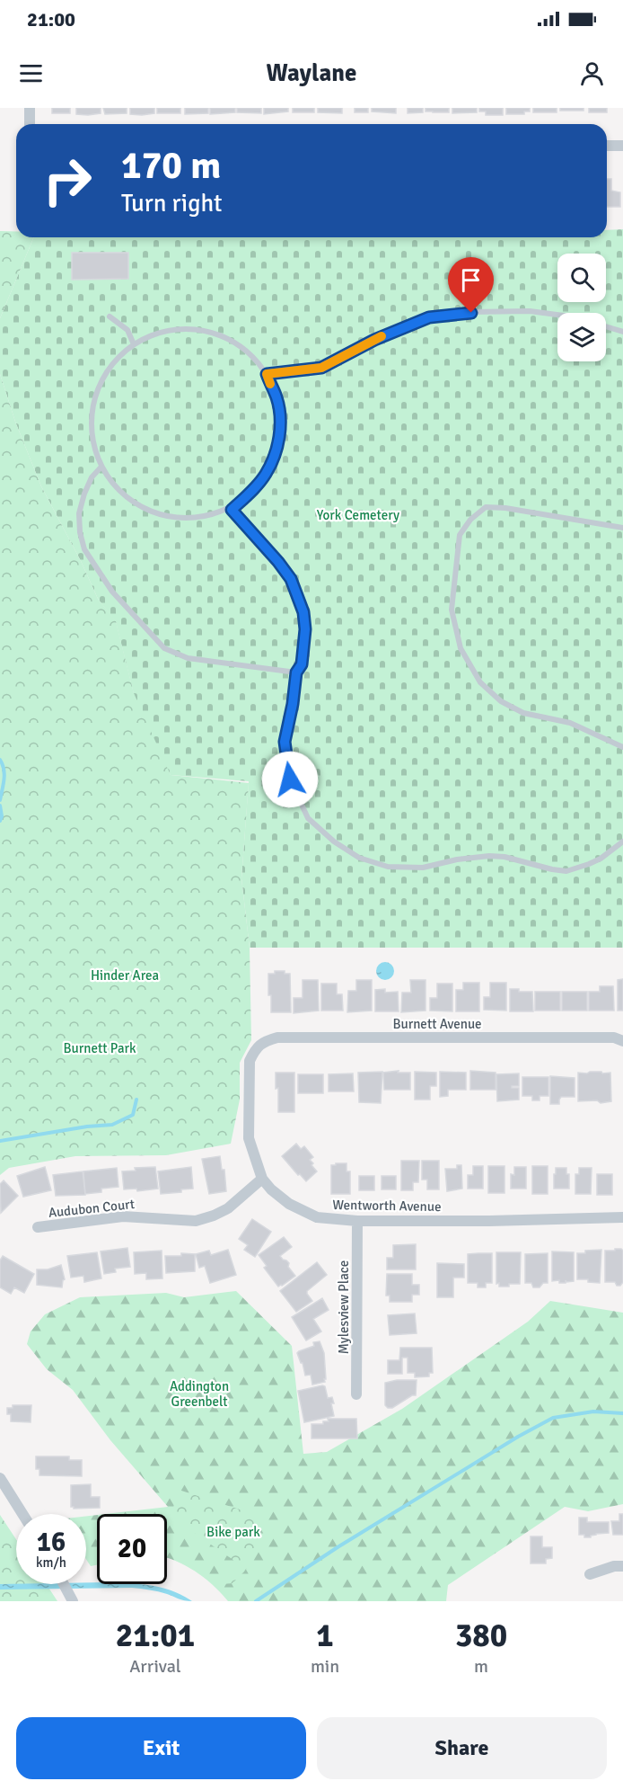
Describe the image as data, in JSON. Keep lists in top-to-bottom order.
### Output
{
  "streets": {
    "street": [
      "Burnett Avenue",
      "Wentworth Avenue",
      "Audubon Court",
      "Mylesview Place"
    ]
  },
  "crossings": [
    ["Burnett Avenue", "Wentworth Avenue"],
    ["Wentworth Avenue", "Audubon Court"],
    ["Wentworth Avenue", "Mylesview Place"]
  ],
  "parks": [
    "York Cemetery",
    "Hinder Area",
    "Burnett Park",
    "Addington Greenbelt",
    "Bike park"
  ],
  "page": {
    "status": "21:00",
    "header": "Waylane",
    "turn": ["170 m", "Turn right"],
    "speed": "16 km/h",
    "limit": "20",
    "eta": [
      "21:01",
      "Arrival",
      "1",
      "min",
      "380",
      "m"
    ],
    "buttons": ["Exit", "Share"]
  }
}
